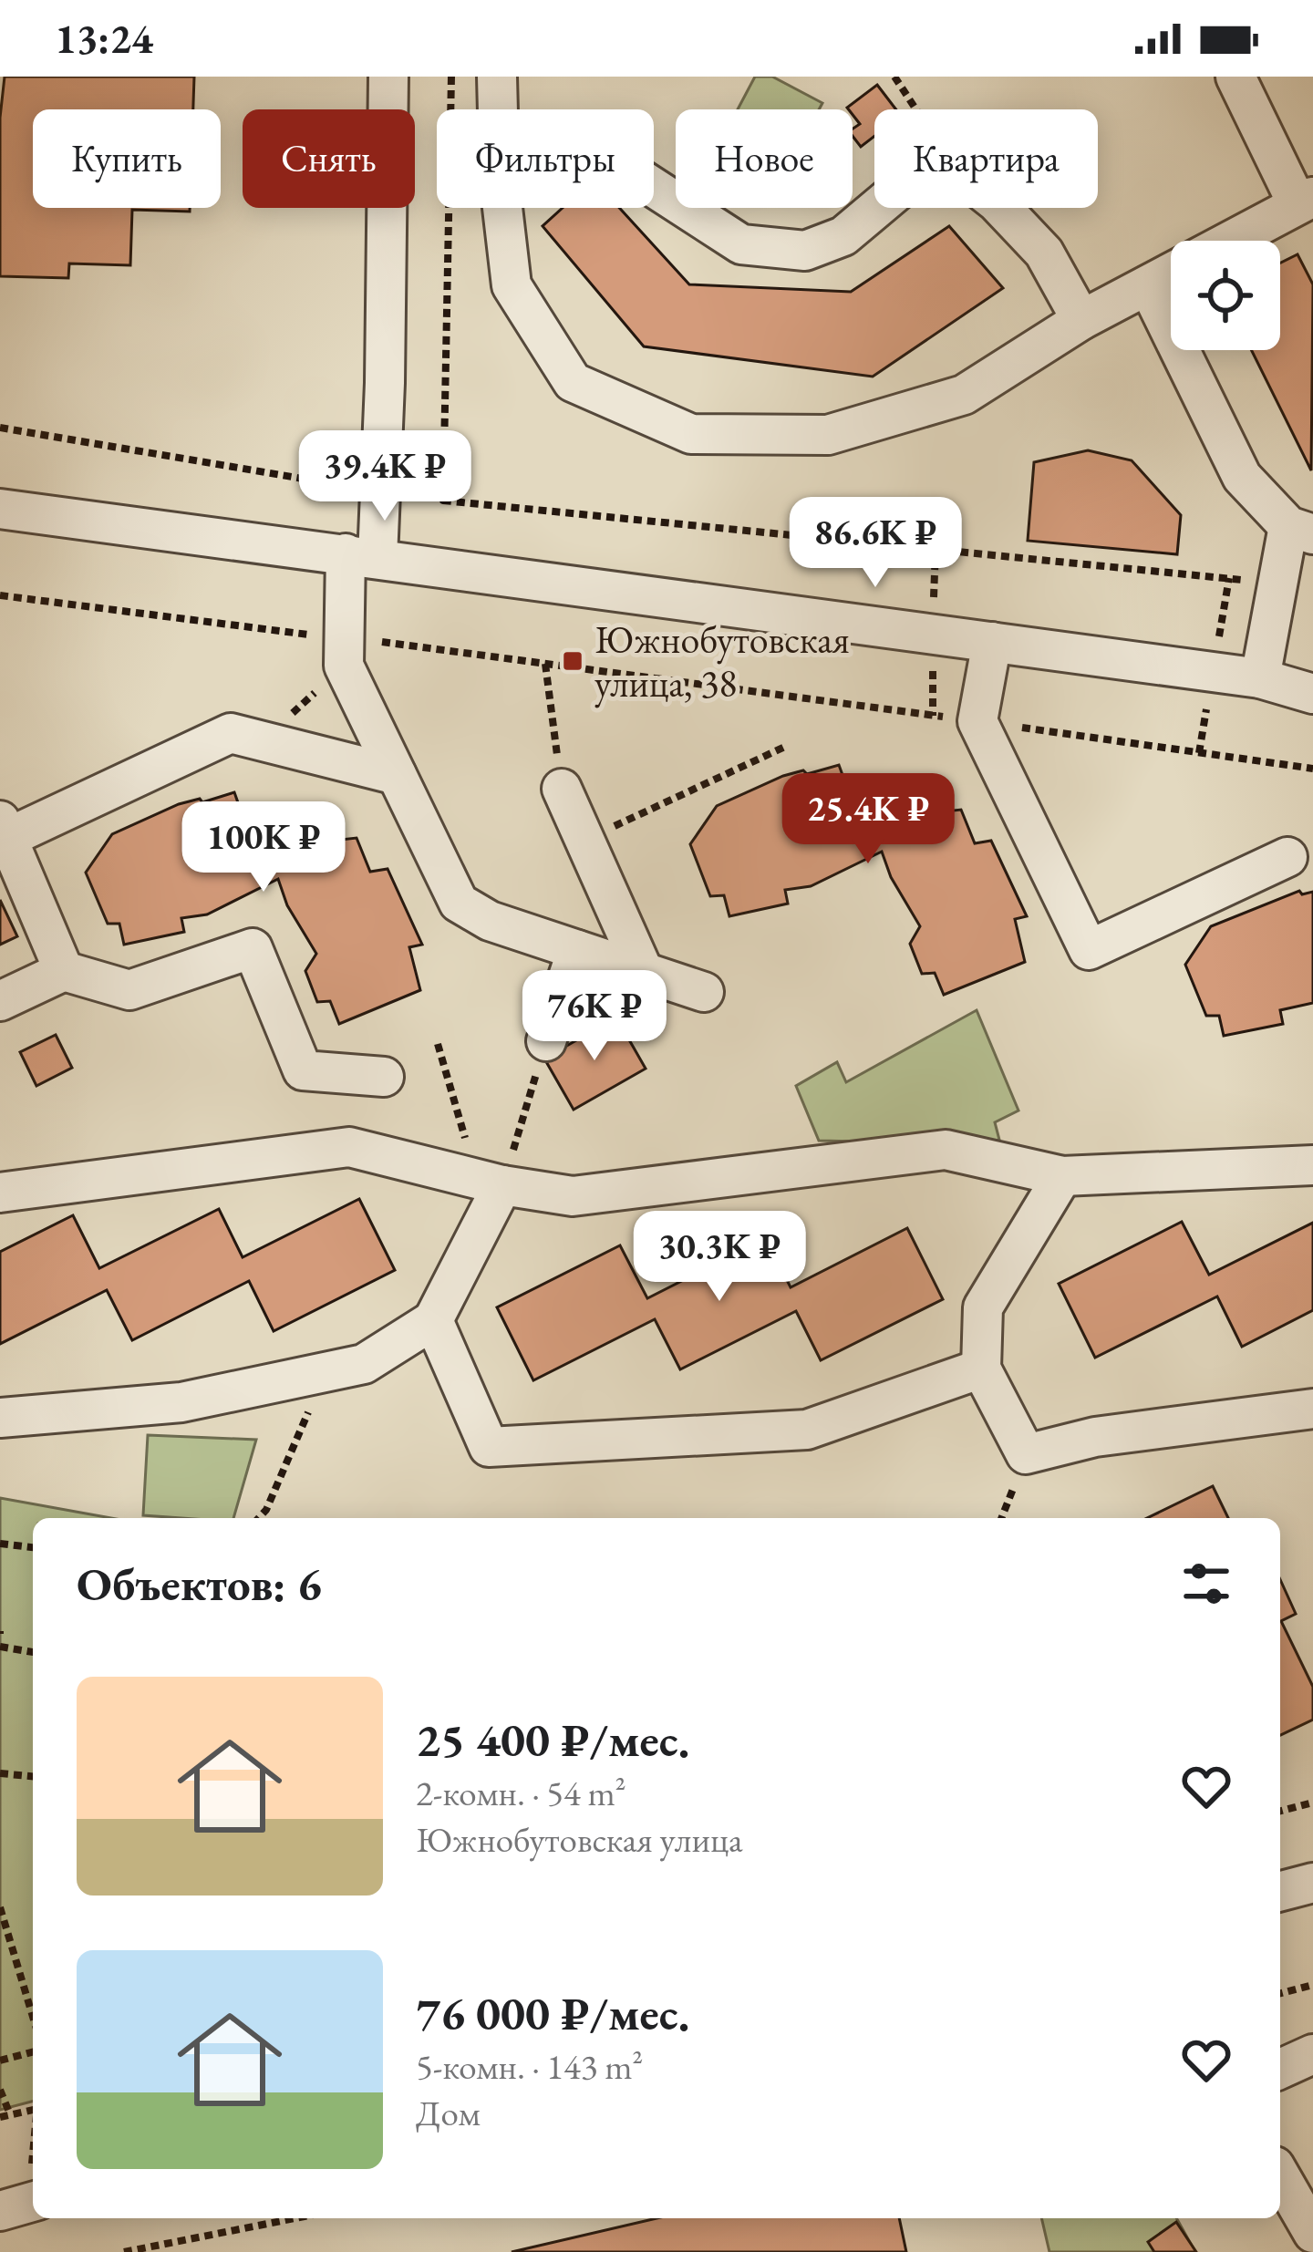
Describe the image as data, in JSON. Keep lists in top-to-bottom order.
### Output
{
  "places": {
    "transit": ["Южнобутовская улица, 38"]
  },
  "page": {
    "status": "13:24",
    "chip": [
      "Купить",
      "Снять",
      "Фильтры",
      "Новое",
      "Квартира"
    ],
    "price": [
      "39.4K ₽",
      "86.6K ₽",
      "25.4K ₽",
      "100K ₽",
      "76K ₽",
      "30.3K ₽"
    ],
    "heading": "Объектов: 6",
    "list": [
      {
        "name": "25 400 ₽/мес.",
        "note": "2-комн. · 54 m² · Южнобутовская улица"
      },
      {
        "name": "76 000 ₽/мес.",
        "note": "5-комн. · 143 m² · Дом"
      }
    ]
  }
}
